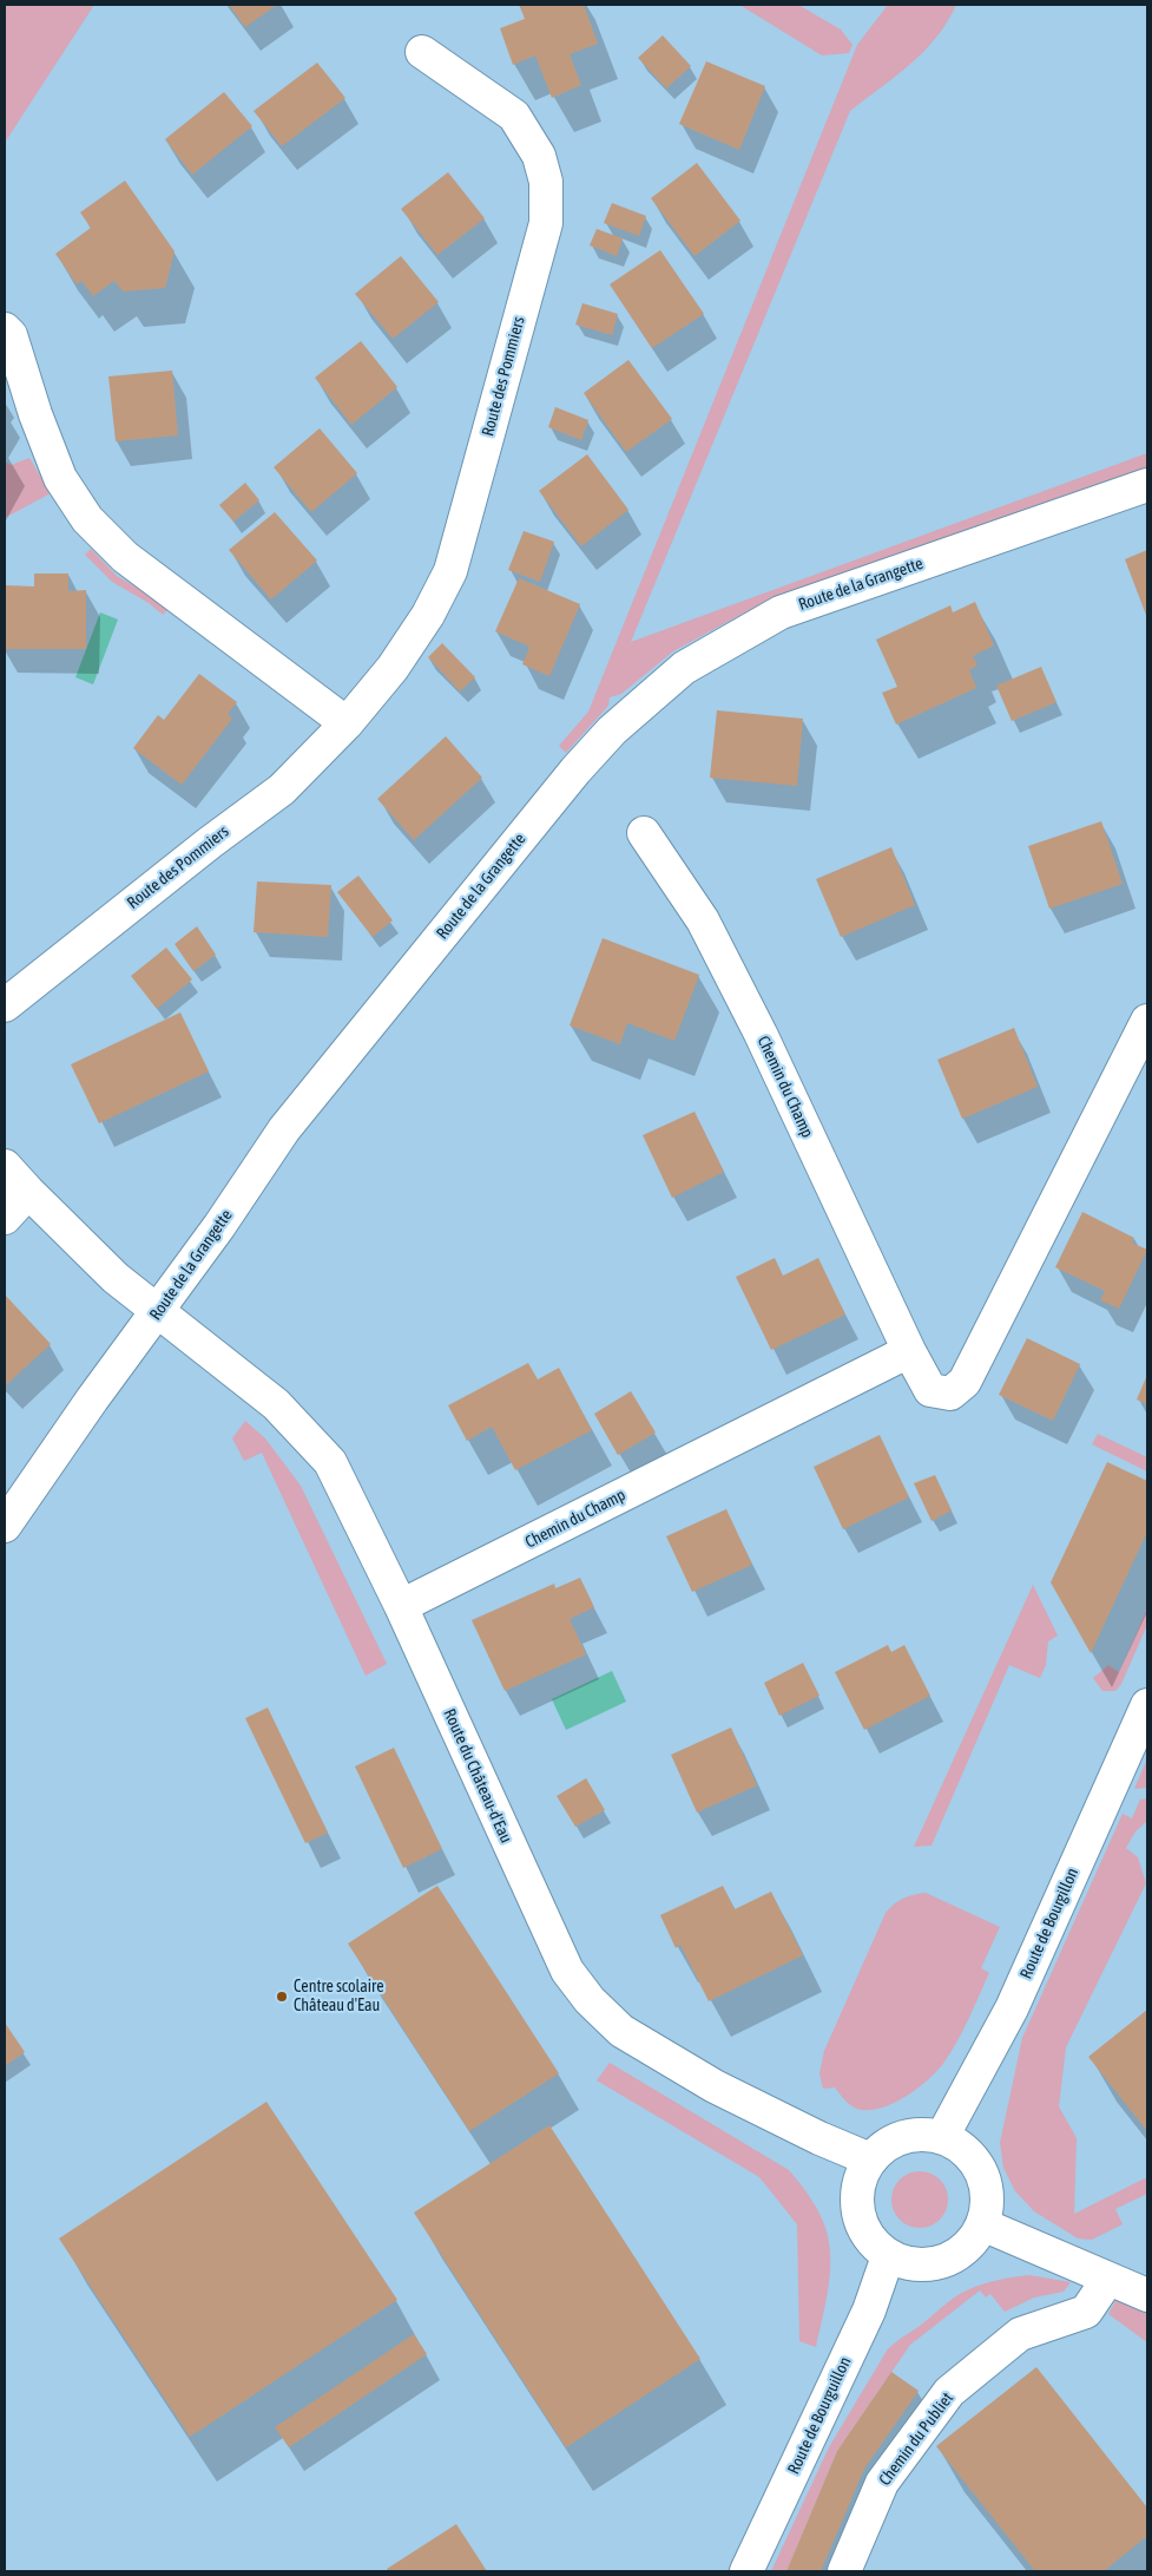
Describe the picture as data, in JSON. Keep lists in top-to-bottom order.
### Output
{
  "streets": {
    "street": [
      "Route des Pommiers",
      "Route de la Grangette",
      "Chemin du Champ",
      "Route du Château-d'Eau",
      "Route de Bourgillon",
      "Route de Bourguillon",
      "Chemin du Publiet"
    ]
  },
  "crossings": [
    ["Route de la Grangette", "Route du Château-d'Eau"],
    ["Chemin du Champ", "Route du Château-d'Eau"],
    ["Route du Château-d'Eau", "Route de Bourgillon"],
    ["Route du Château-d'Eau", "Route de Bourguillon"],
    ["Route de Bourgillon", "Route de Bourguillon"]
  ],
  "places": ["Centre scolaire Château d'Eau"]
}
